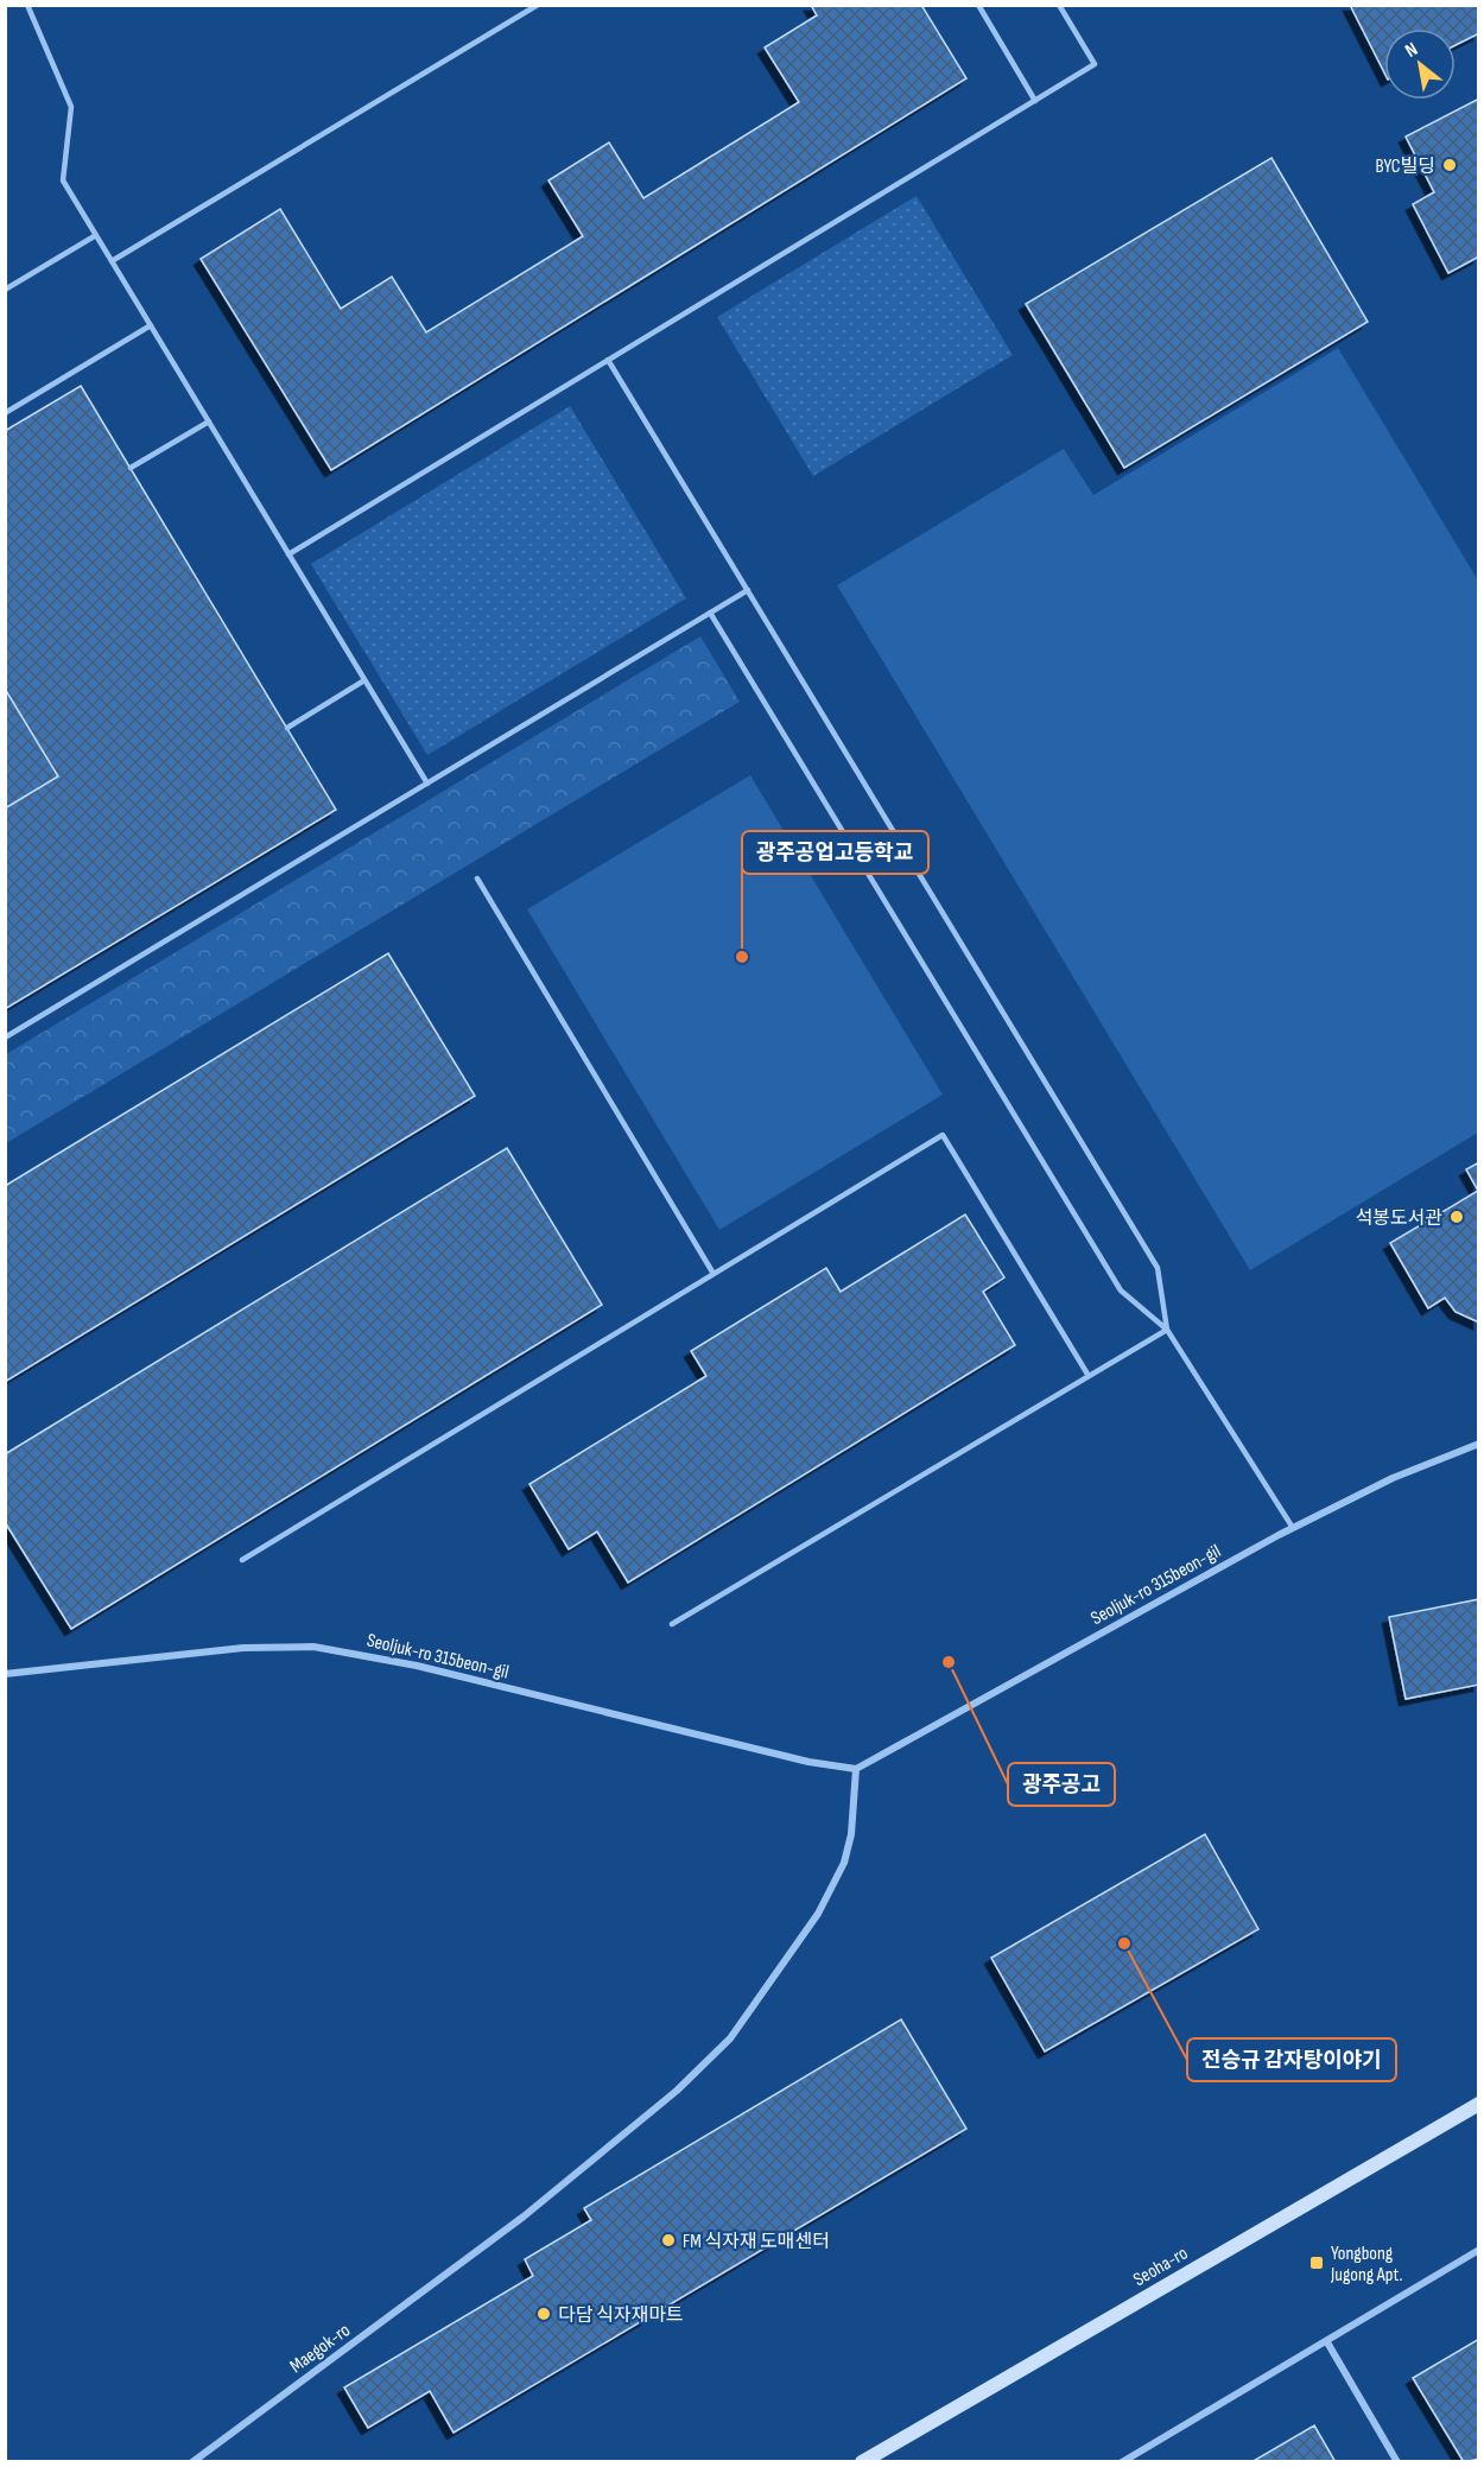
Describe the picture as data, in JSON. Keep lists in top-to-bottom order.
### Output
{
  "streets": {
    "main road": ["Seoha-ro"],
    "street": ["Seoljuk-ro 315beon-gil", "Maegok-ro"]
  },
  "crossings": [
    ["Seoljuk-ro 315beon-gil", "Maegok-ro"]
  ],
  "places": {
    "other": [
      "BYC빌딩",
      "광주공업고등학교",
      "석봉도서관",
      "광주공고",
      "전승규 감자탕이야기",
      "FM 식자재 도매센터",
      "다담 식자재마트"
    ],
    "transit": ["Yongbong Jugong Apt."]
  },
  "north": "top left"
}
